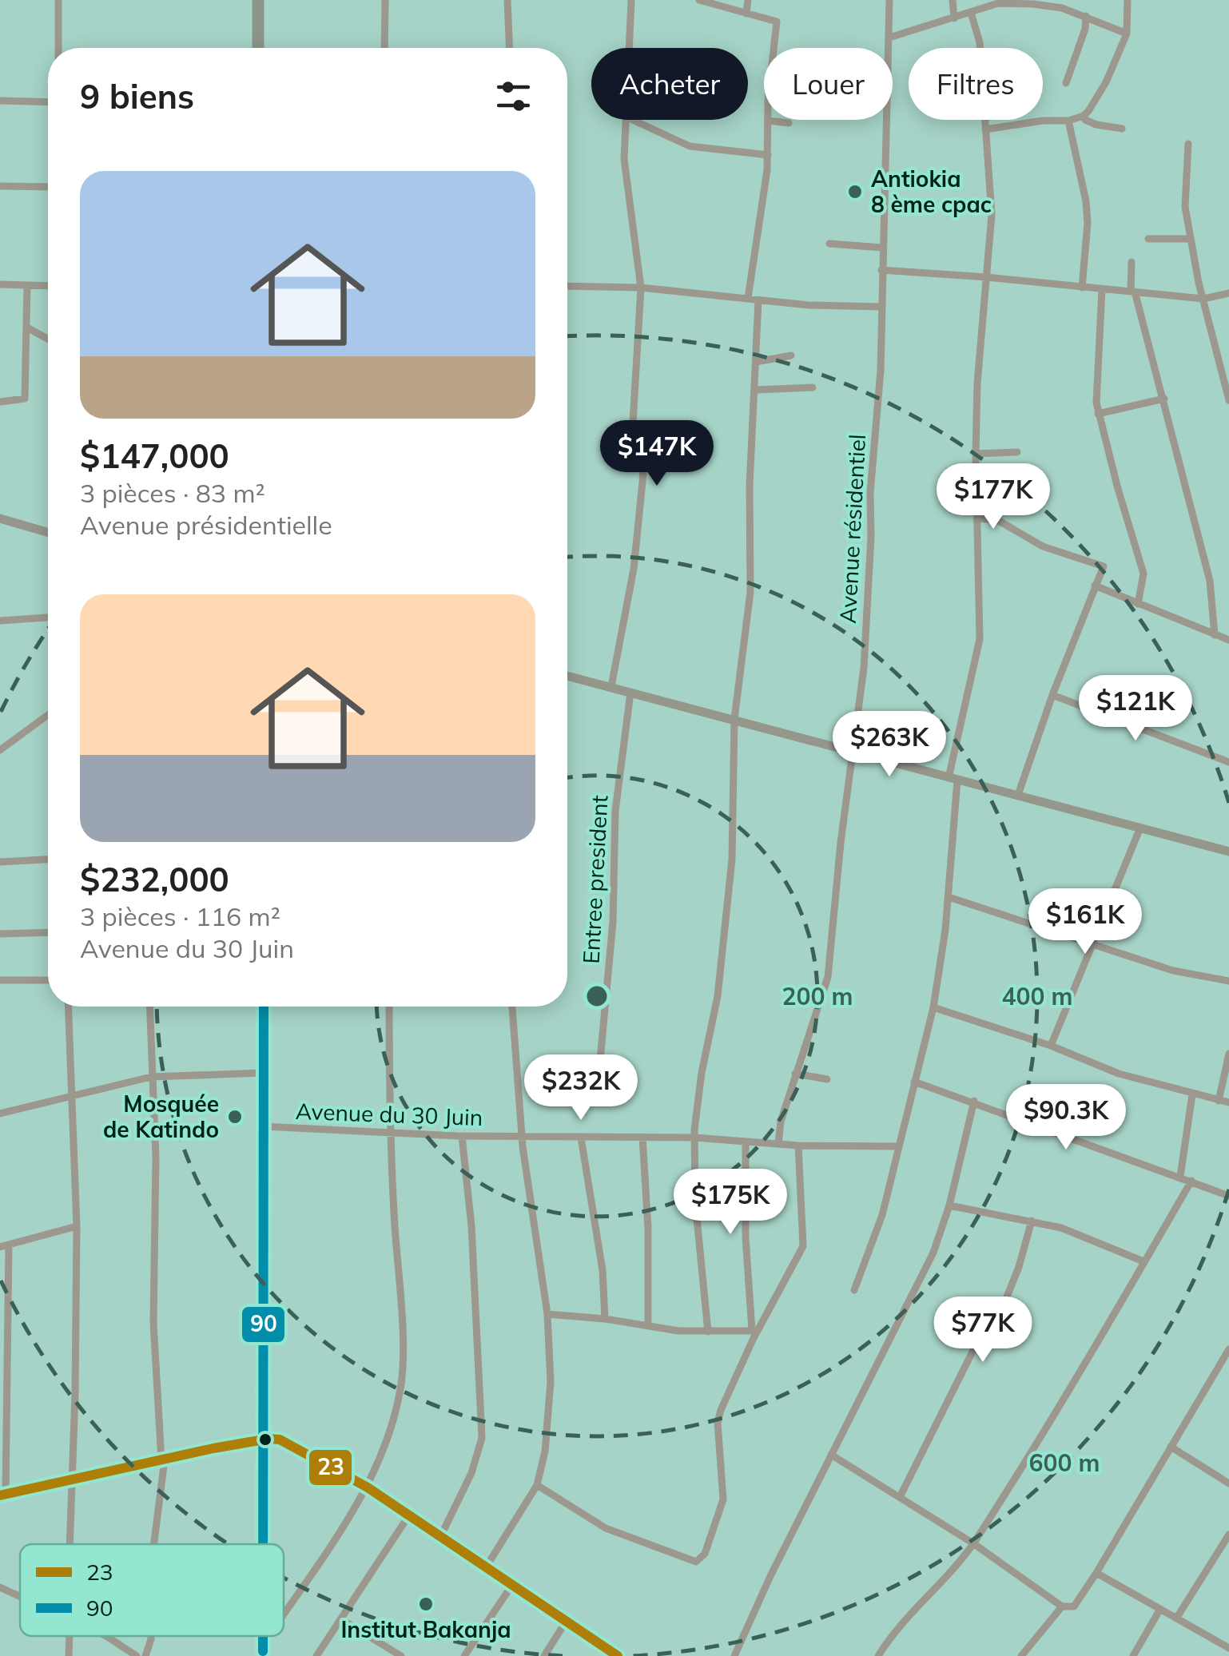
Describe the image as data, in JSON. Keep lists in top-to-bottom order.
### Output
{
  "streets": {
    "street": ["Avenue résidentiel", "Entree president", "Avenue du 30 Juin"]
  },
  "crossings": [
    ["Avenue résidentiel", "Avenue du 30 Juin"]
  ],
  "places": ["Antiokia 8 ème cpac", "Mosquée de Katindo", "Institut Bakanja"],
  "lines": ["transit line 90", "transit line 23"],
  "legend": ["23", "90"],
  "page": {
    "chip": ["Acheter", "Louer", "Filtres"],
    "heading": "9 biens",
    "list": [
      {
        "name": "$147,000",
        "note": "3 pièces · 83 m² · Avenue présidentielle"
      },
      {
        "name": "$232,000",
        "note": "3 pièces · 116 m² · Avenue du 30 Juin"
      }
    ],
    "price": [
      "$147K",
      "$177K",
      "$121K",
      "$263K",
      "$161K",
      "$232K",
      "$90.3K",
      "$175K",
      "$77K"
    ]
  },
  "rings": ["200 m", "400 m", "600 m"]
}
